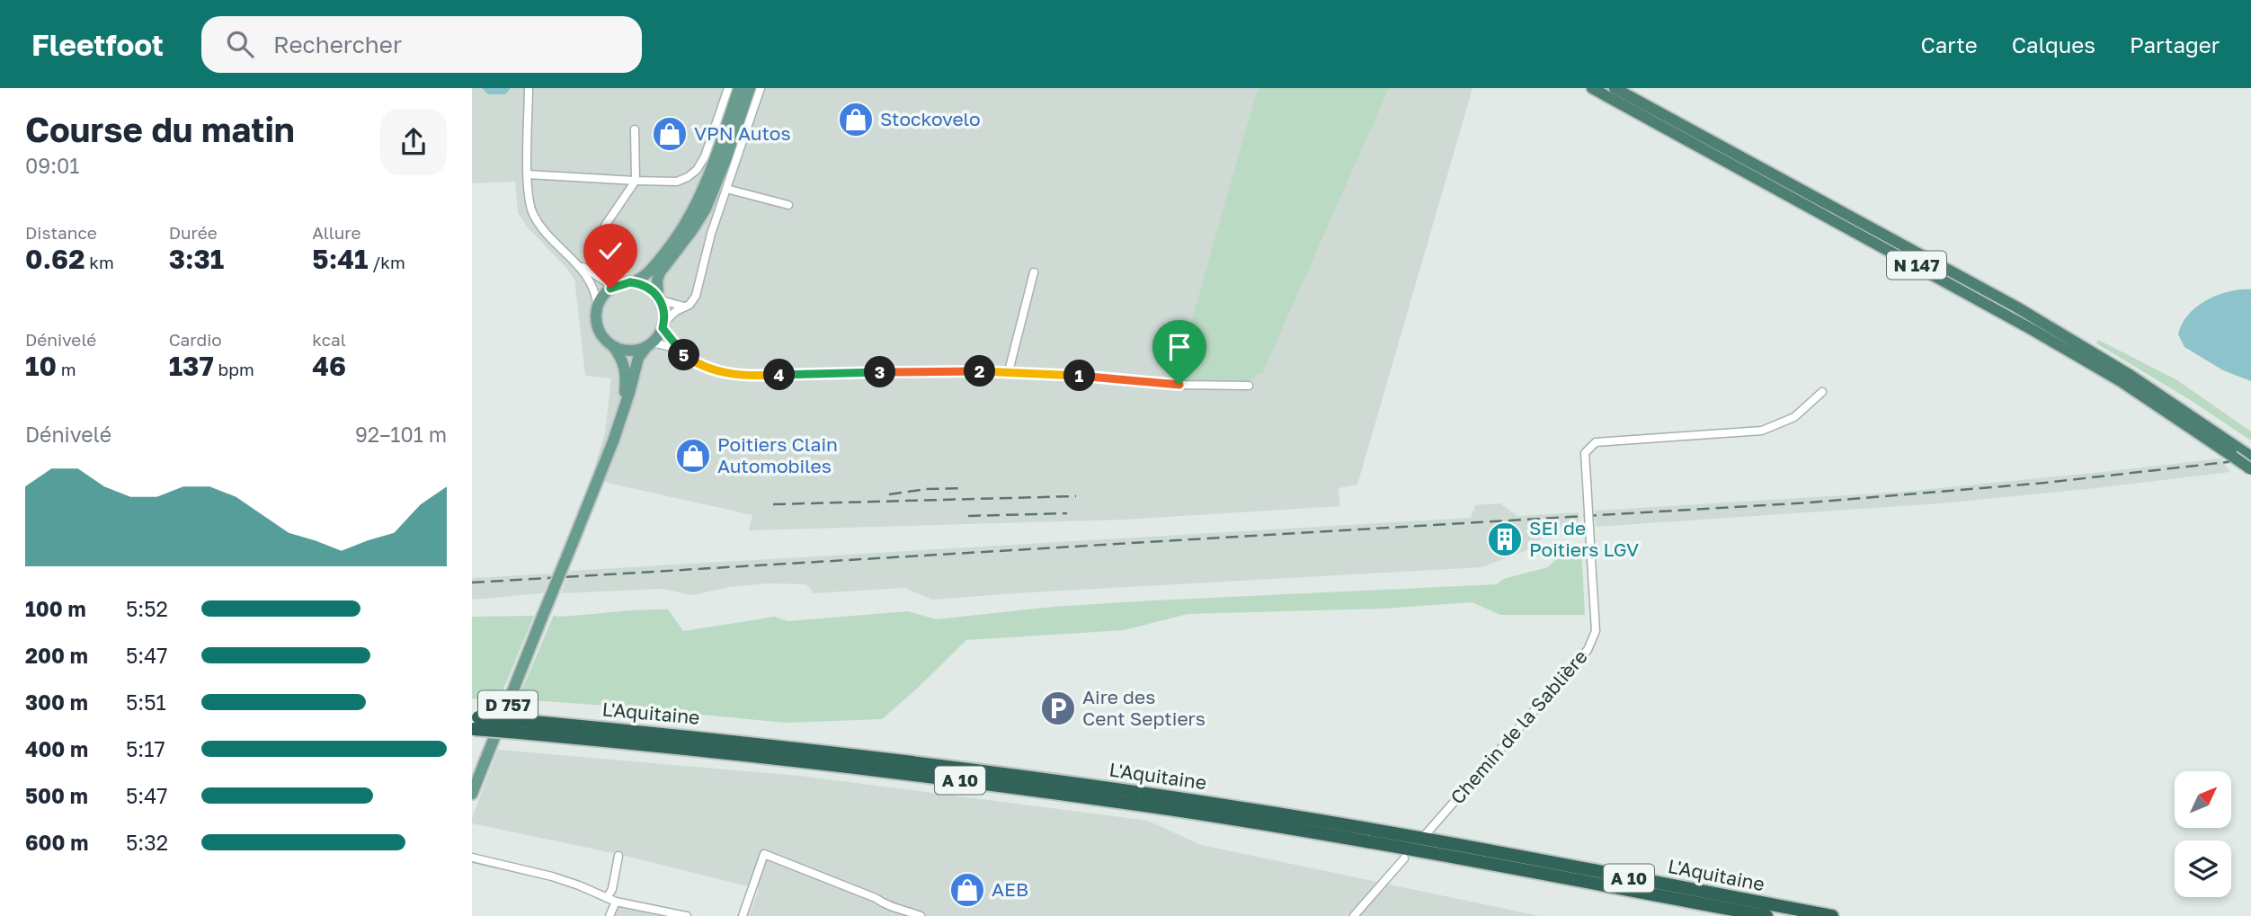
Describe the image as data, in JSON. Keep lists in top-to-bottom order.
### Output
{
  "streets": {
    "highway": ["N 147", "L'Aquitaine", "A 10"],
    "main road": ["D 757"],
    "street": ["Chemin de la Sablière"]
  },
  "places": {
    "shop": [
      "Stockovelo",
      "VPN Autos",
      "Poitiers Clain Automobiles",
      "AEB"
    ],
    "building": ["SEI de Poitiers LGV"],
    "parking": ["Aire des Cent Septiers"]
  },
  "north": "top right",
  "page": {
    "header": "Fleetfoot",
    "search": "Rechercher",
    "nav": ["Carte", "Calques", "Partager"],
    "heading": ["Course du matin", "09:01"],
    "stats": [
      ["Distance", "0.62 km"],
      ["Durée", "3:31"],
      ["Allure", "5:41 /km"],
      ["Dénivelé", "10 m"],
      ["Cardio", "137 bpm"],
      ["kcal", "46"]
    ],
    "pins": [
      "5",
      "2",
      "3",
      "4",
      "1"
    ],
    "chart": ["Dénivelé", "92–101 m"],
    "list": [
      {
        "name": "100 m",
        "note": "5:52"
      },
      {
        "name": "200 m",
        "note": "5:47"
      },
      {
        "name": "300 m",
        "note": "5:51"
      },
      {
        "name": "400 m",
        "note": "5:17"
      },
      {
        "name": "500 m",
        "note": "5:47"
      },
      {
        "name": "600 m",
        "note": "5:32"
      }
    ]
  }
}
